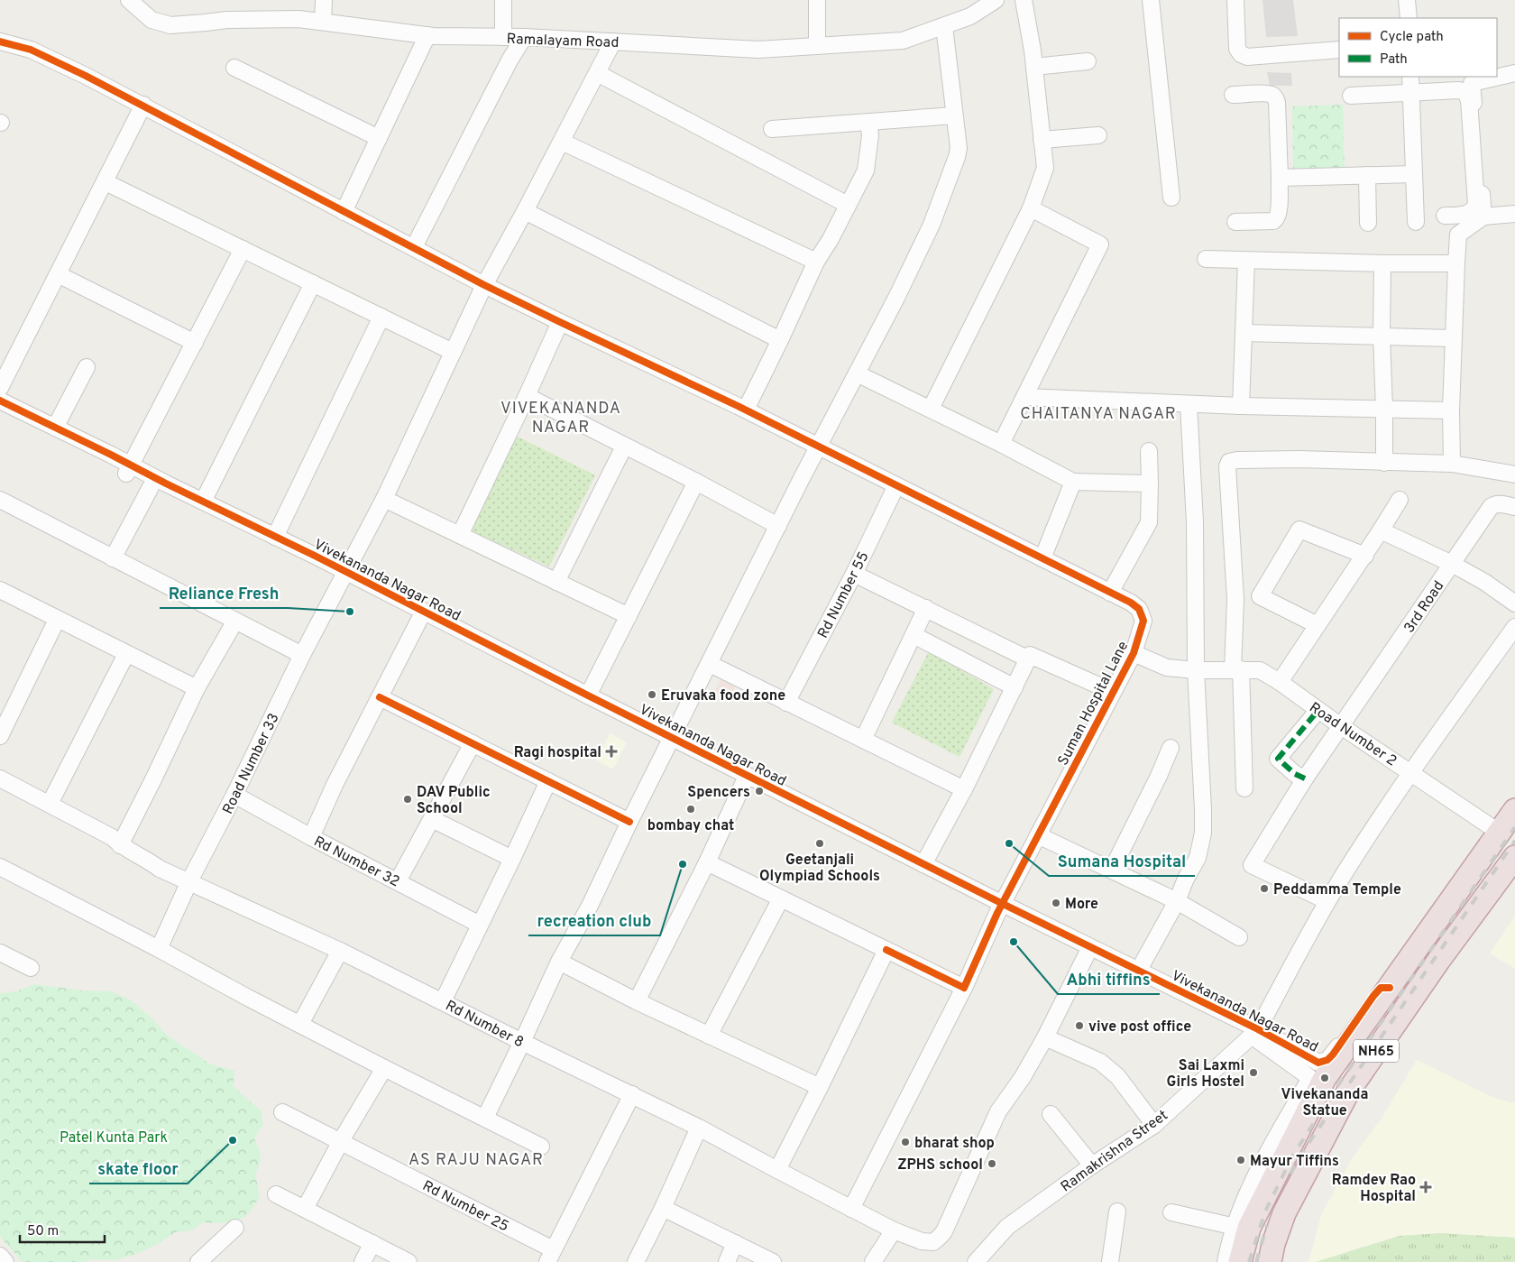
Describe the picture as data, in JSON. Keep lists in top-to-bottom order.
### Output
{
  "streets": {
    "highway": ["NH65"],
    "street": [
      "Ramalayam Road",
      "Vivekananda Nagar Road",
      "Rd Number 55",
      "3rd Road",
      "Suman Hospital Lane",
      "Road Number 2",
      "Road Number 33",
      "Rd Number 32",
      "Rd Number 8",
      "Ramakrishna Street",
      "Rd Number 25"
    ]
  },
  "crossings": [
    ["Ramalayam Road", "Road Number 33"],
    ["Vivekananda Nagar Road", "Suman Hospital Lane"],
    ["Vivekananda Nagar Road", "Road Number 33"],
    ["Vivekananda Nagar Road", "Rd Number 8"],
    ["Vivekananda Nagar Road", "NH65"],
    ["Vivekananda Nagar Road", "Ramakrishna Street"],
    ["Rd Number 55", "Suman Hospital Lane"],
    ["3rd Road", "Road Number 2"],
    ["3rd Road", "Ramakrishna Street"],
    ["Suman Hospital Lane", "Road Number 2"],
    ["Suman Hospital Lane", "Road Number 33"],
    ["Suman Hospital Lane", "Rd Number 8"],
    ["Road Number 2", "NH65"],
    ["Road Number 2", "Ramakrishna Street"],
    ["Road Number 33", "Rd Number 32"],
    ["Road Number 33", "Rd Number 8"]
  ],
  "districts": ["VIVEKANANDA NAGAR", "CHAITANYA NAGAR", "AS RAJU NAGAR"],
  "parks": ["Patel Kunta Park"],
  "places": {
    "other": [
      "Reliance Fresh",
      "Eruvaka food zone",
      "Spencers",
      "DAV Public School",
      "bombay chat",
      "Geetanjali Olympiad Schools",
      "Sumana Hospital",
      "recreation club",
      "Peddamma Temple",
      "More",
      "Abhi tiffins",
      "vive post office",
      "Sai Laxmi Girls Hostel",
      "Vivekananda Statue",
      "skate floor",
      "bharat shop",
      "Mayur Tiffins",
      "ZPHS school"
    ],
    "health": ["Ragi hospital", "Ramdev Rao Hospital"]
  },
  "legend": ["Cycle path", "Path"],
  "scale_bar": "50 m"
}
